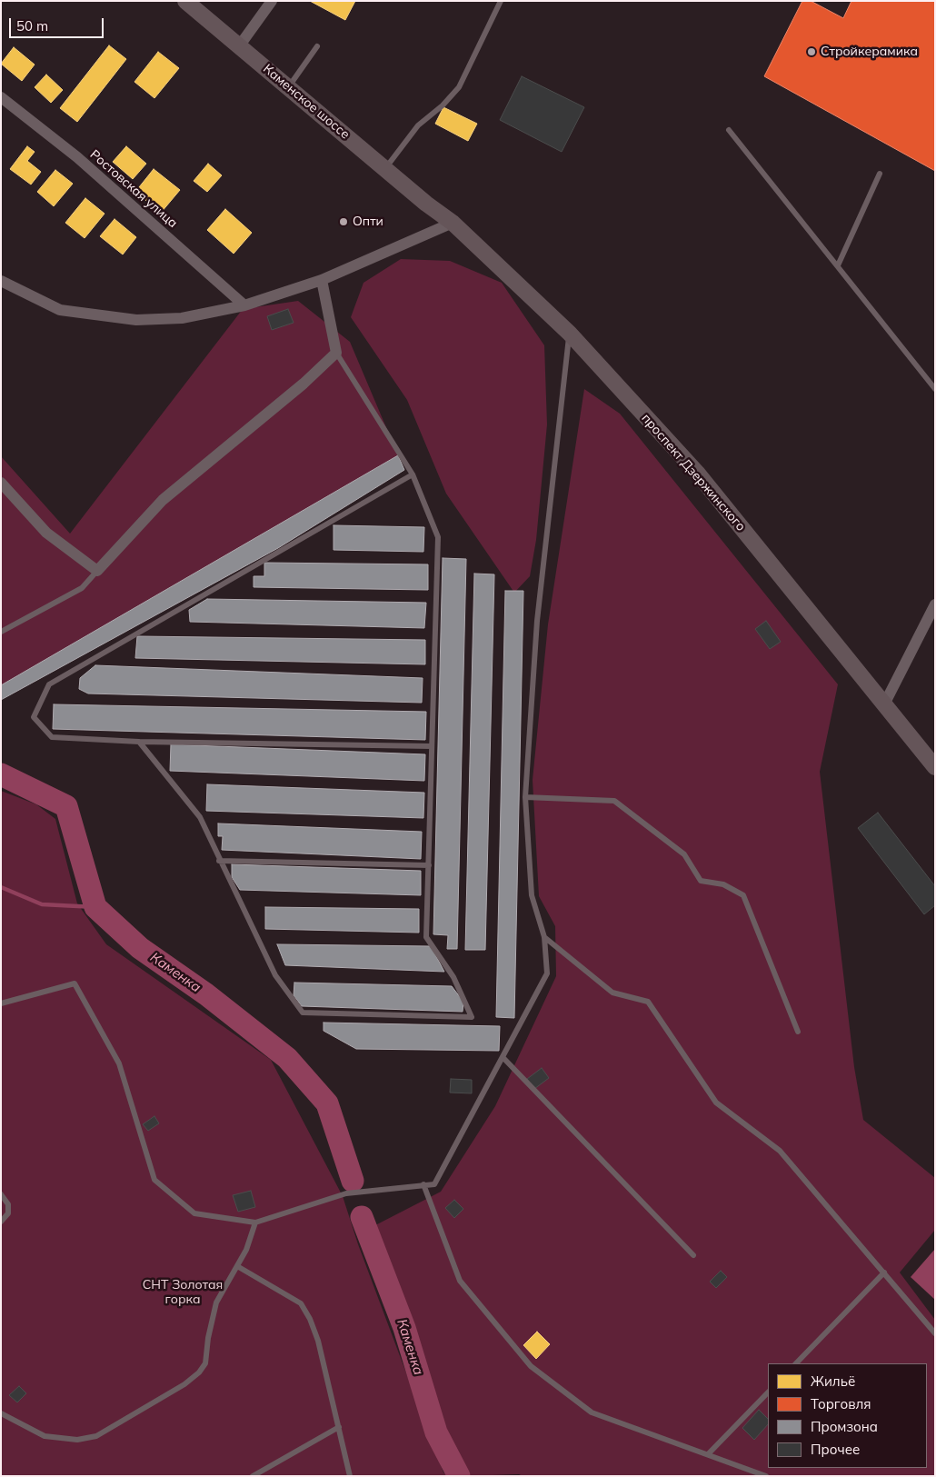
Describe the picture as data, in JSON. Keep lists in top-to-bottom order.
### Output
{
  "streets": {
    "street": ["Каменское шоссе", "Ростовская улица", "проспект Дзержинского"]
  },
  "crossings": [
    ["Каменское шоссе", "проспект Дзержинского"]
  ],
  "water": ["Каменка"],
  "parks": ["СНТ Золотая горка"],
  "places": ["Стройкерамика", "Опти"],
  "legend": [
    "Жильё",
    "Торговля",
    "Промзона",
    "Прочее"
  ],
  "scale_bar": "50 m"
}
